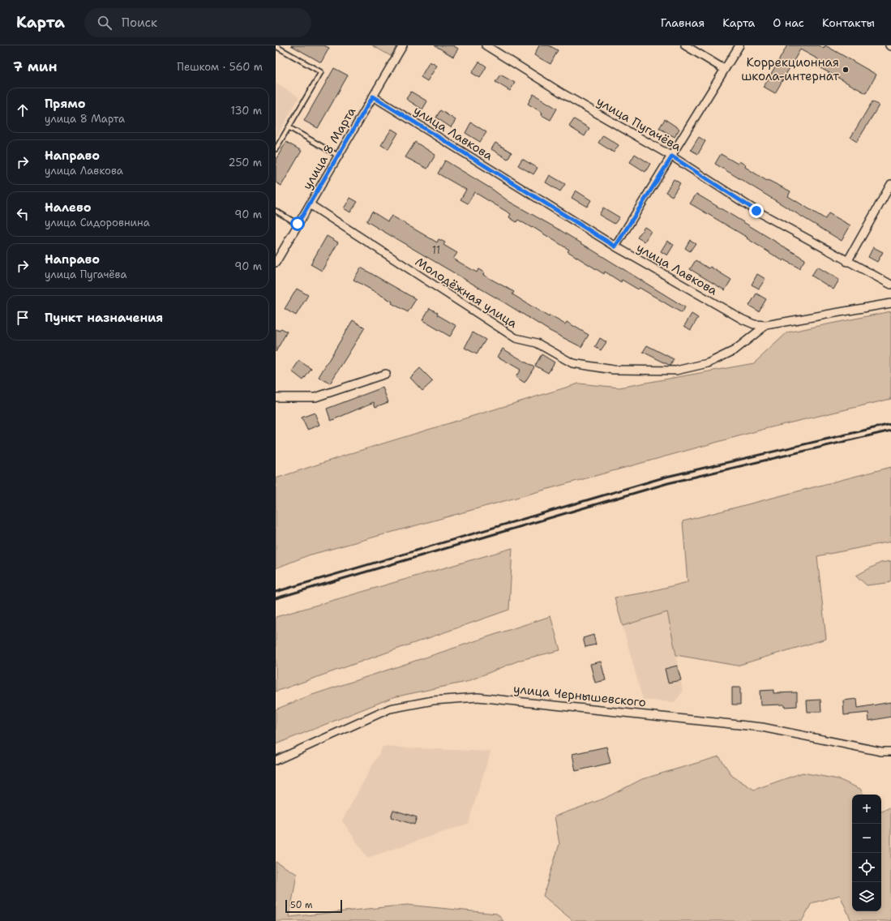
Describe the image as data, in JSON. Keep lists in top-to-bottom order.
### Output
{
  "streets": {
    "street": [
      "улица Пугачёва",
      "улица Лавкова",
      "улица 8 Марта",
      "Молодёжная улица",
      "улица Чернышевского"
    ]
  },
  "crossings": [
    ["улица Лавкова", "улица 8 Марта"],
    ["улица Лавкова", "Молодёжная улица"],
    ["улица 8 Марта", "Молодёжная улица"]
  ],
  "places": ["Коррекционная школа-интернат"],
  "house_numbers": ["11"],
  "scale_bar": "50 m",
  "page": {
    "header": "Карта",
    "search": "Поиск",
    "nav": [
      "Главная",
      "Карта",
      "О нас",
      "Контакты"
    ],
    "heading": ["7 мин", "Пешком · 560 m"],
    "list": [
      ["Прямо", "улица 8 Марта", "130 m"],
      ["Направо", "улица Лавкова", "250 m"],
      ["Налево", "улица Сидоровнина", "90 m"],
      ["Направо", "улица Пугачёва", "90 m"],
      "Пункт назначения"
    ],
    "map_buttons": ["+", "−"],
    "scale": "50 m"
  }
}
